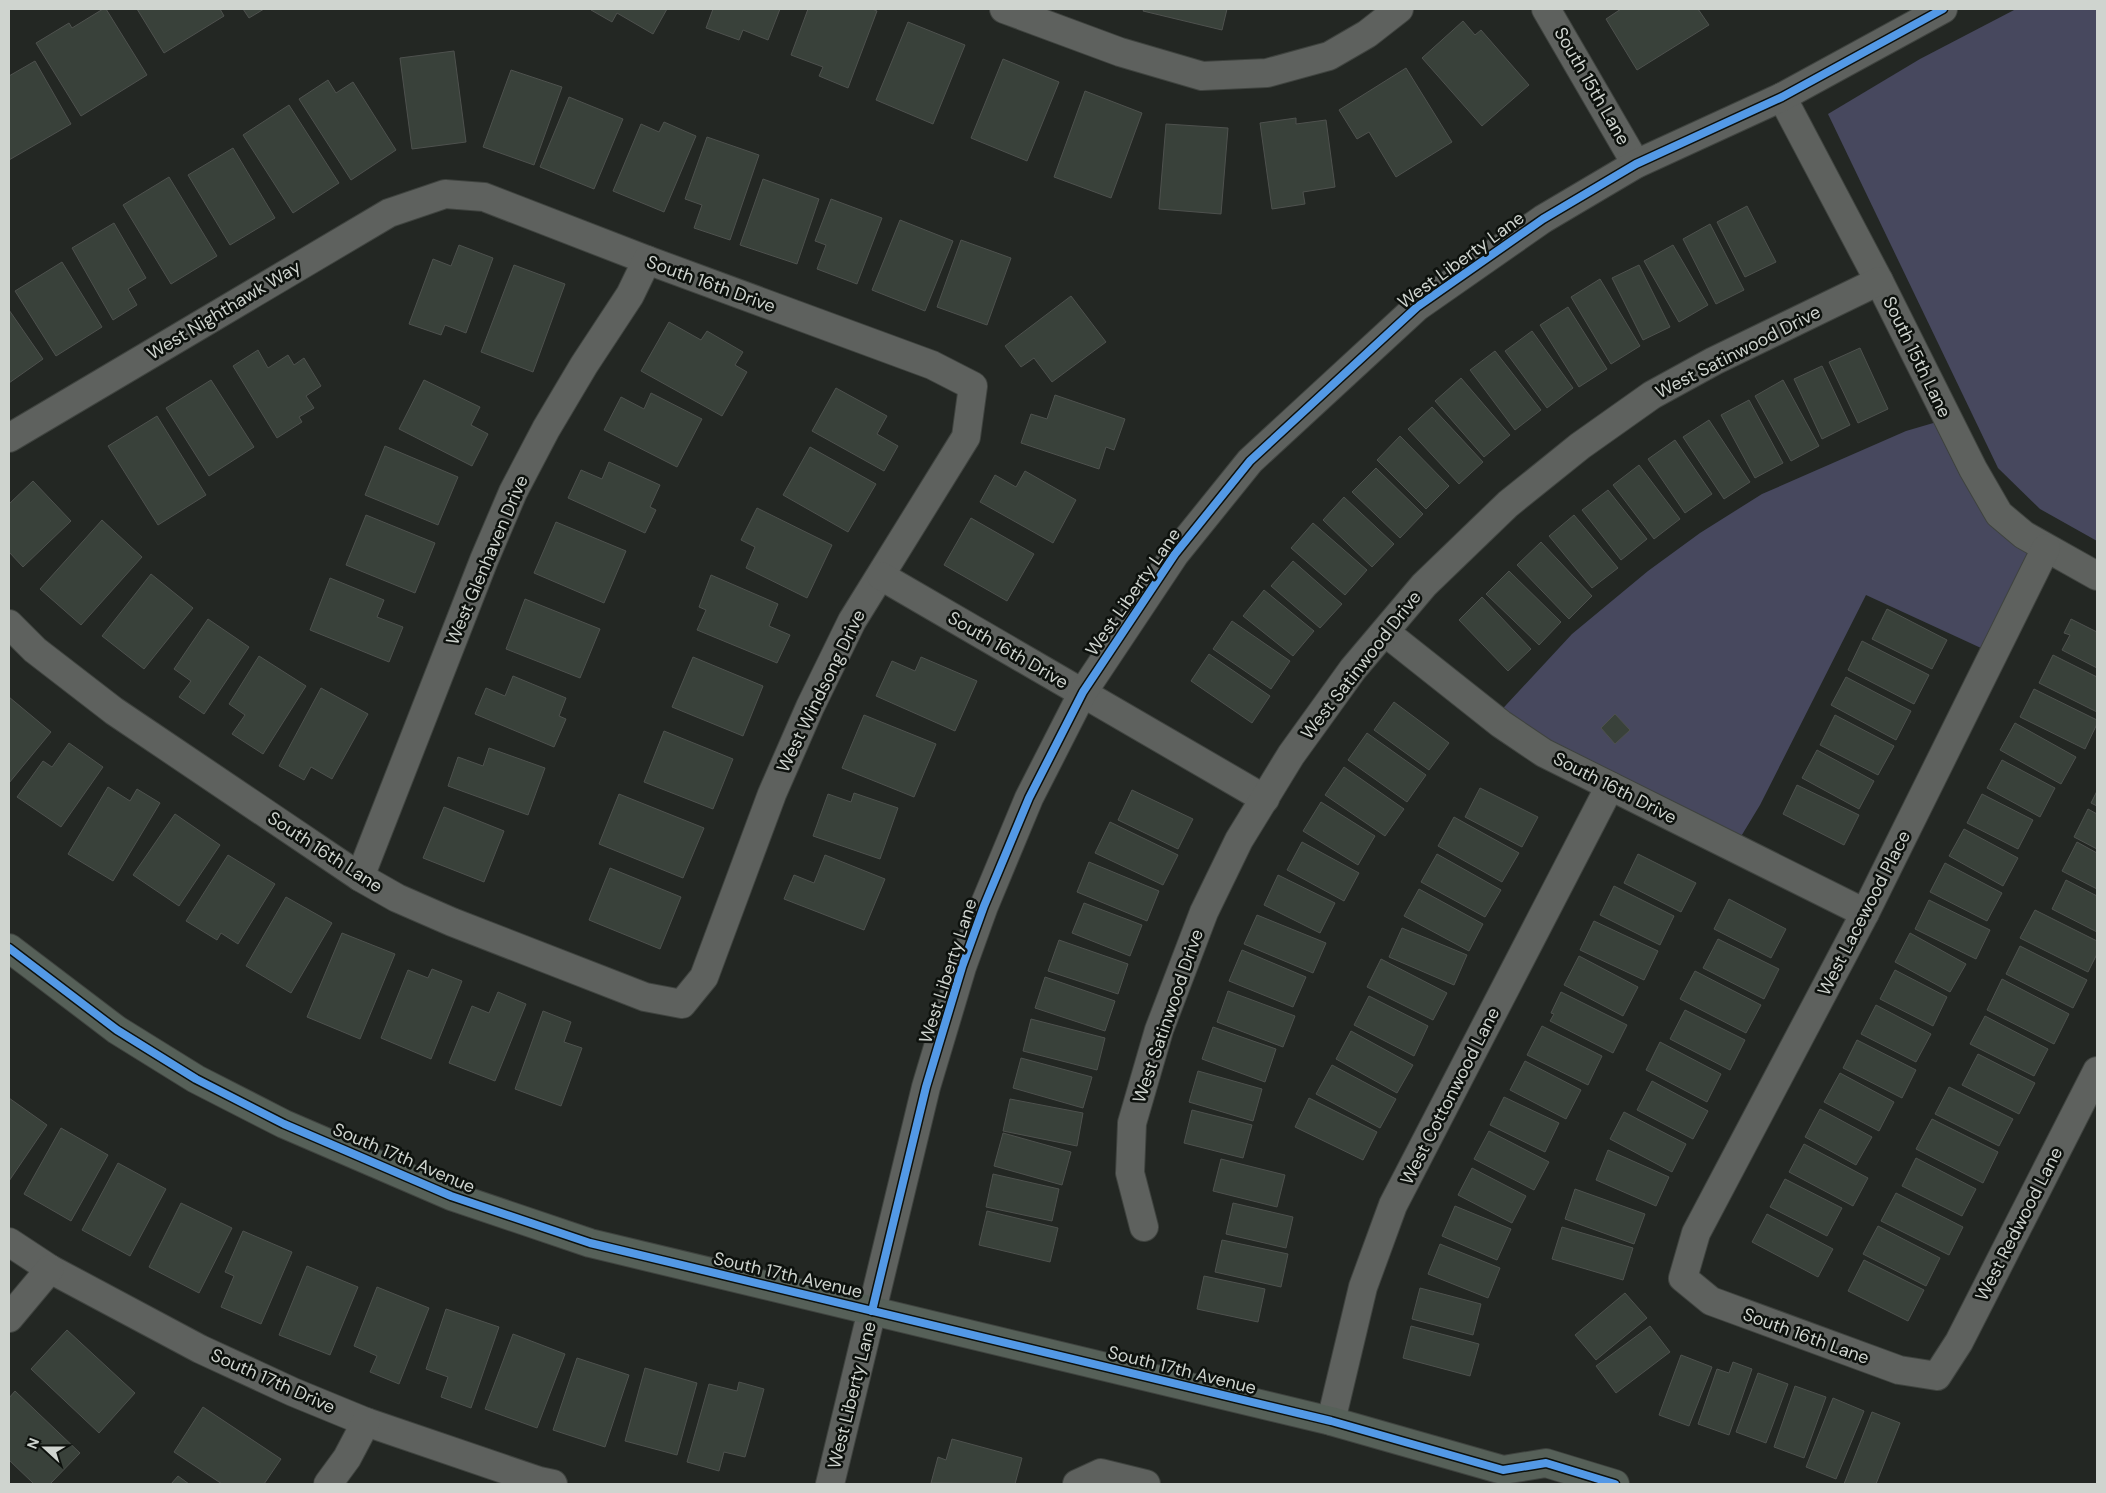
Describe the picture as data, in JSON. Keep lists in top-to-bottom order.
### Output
{
  "streets": {
    "main road": ["South 17th Avenue"],
    "street": [
      "South 15th Lane",
      "West Liberty Lane",
      "South 16th Drive",
      "West Nighthawk Way",
      "West Satinwood Drive",
      "West Glenhaven Drive",
      "West Windsong Drive",
      "South 16th Lane",
      "West Lacewood Place",
      "West Cottonwood Lane",
      "West Redwood Lane",
      "South 17th Drive"
    ]
  },
  "crossings": [
    ["South 15th Lane", "West Liberty Lane"],
    ["South 15th Lane", "West Satinwood Drive"],
    ["South 15th Lane", "West Lacewood Place"],
    ["West Liberty Lane", "South 16th Drive"],
    ["West Liberty Lane", "South 17th Avenue"],
    ["South 16th Drive", "West Nighthawk Way"],
    ["South 16th Drive", "West Satinwood Drive"],
    ["South 16th Drive", "West Glenhaven Drive"],
    ["South 16th Drive", "West Windsong Drive"],
    ["South 16th Drive", "West Lacewood Place"],
    ["South 16th Drive", "West Cottonwood Lane"],
    ["West Glenhaven Drive", "South 16th Lane"],
    ["West Windsong Drive", "South 16th Lane"],
    ["South 16th Lane", "West Lacewood Place"],
    ["South 16th Lane", "West Redwood Lane"],
    ["West Cottonwood Lane", "South 17th Avenue"]
  ],
  "north": "left"
}
